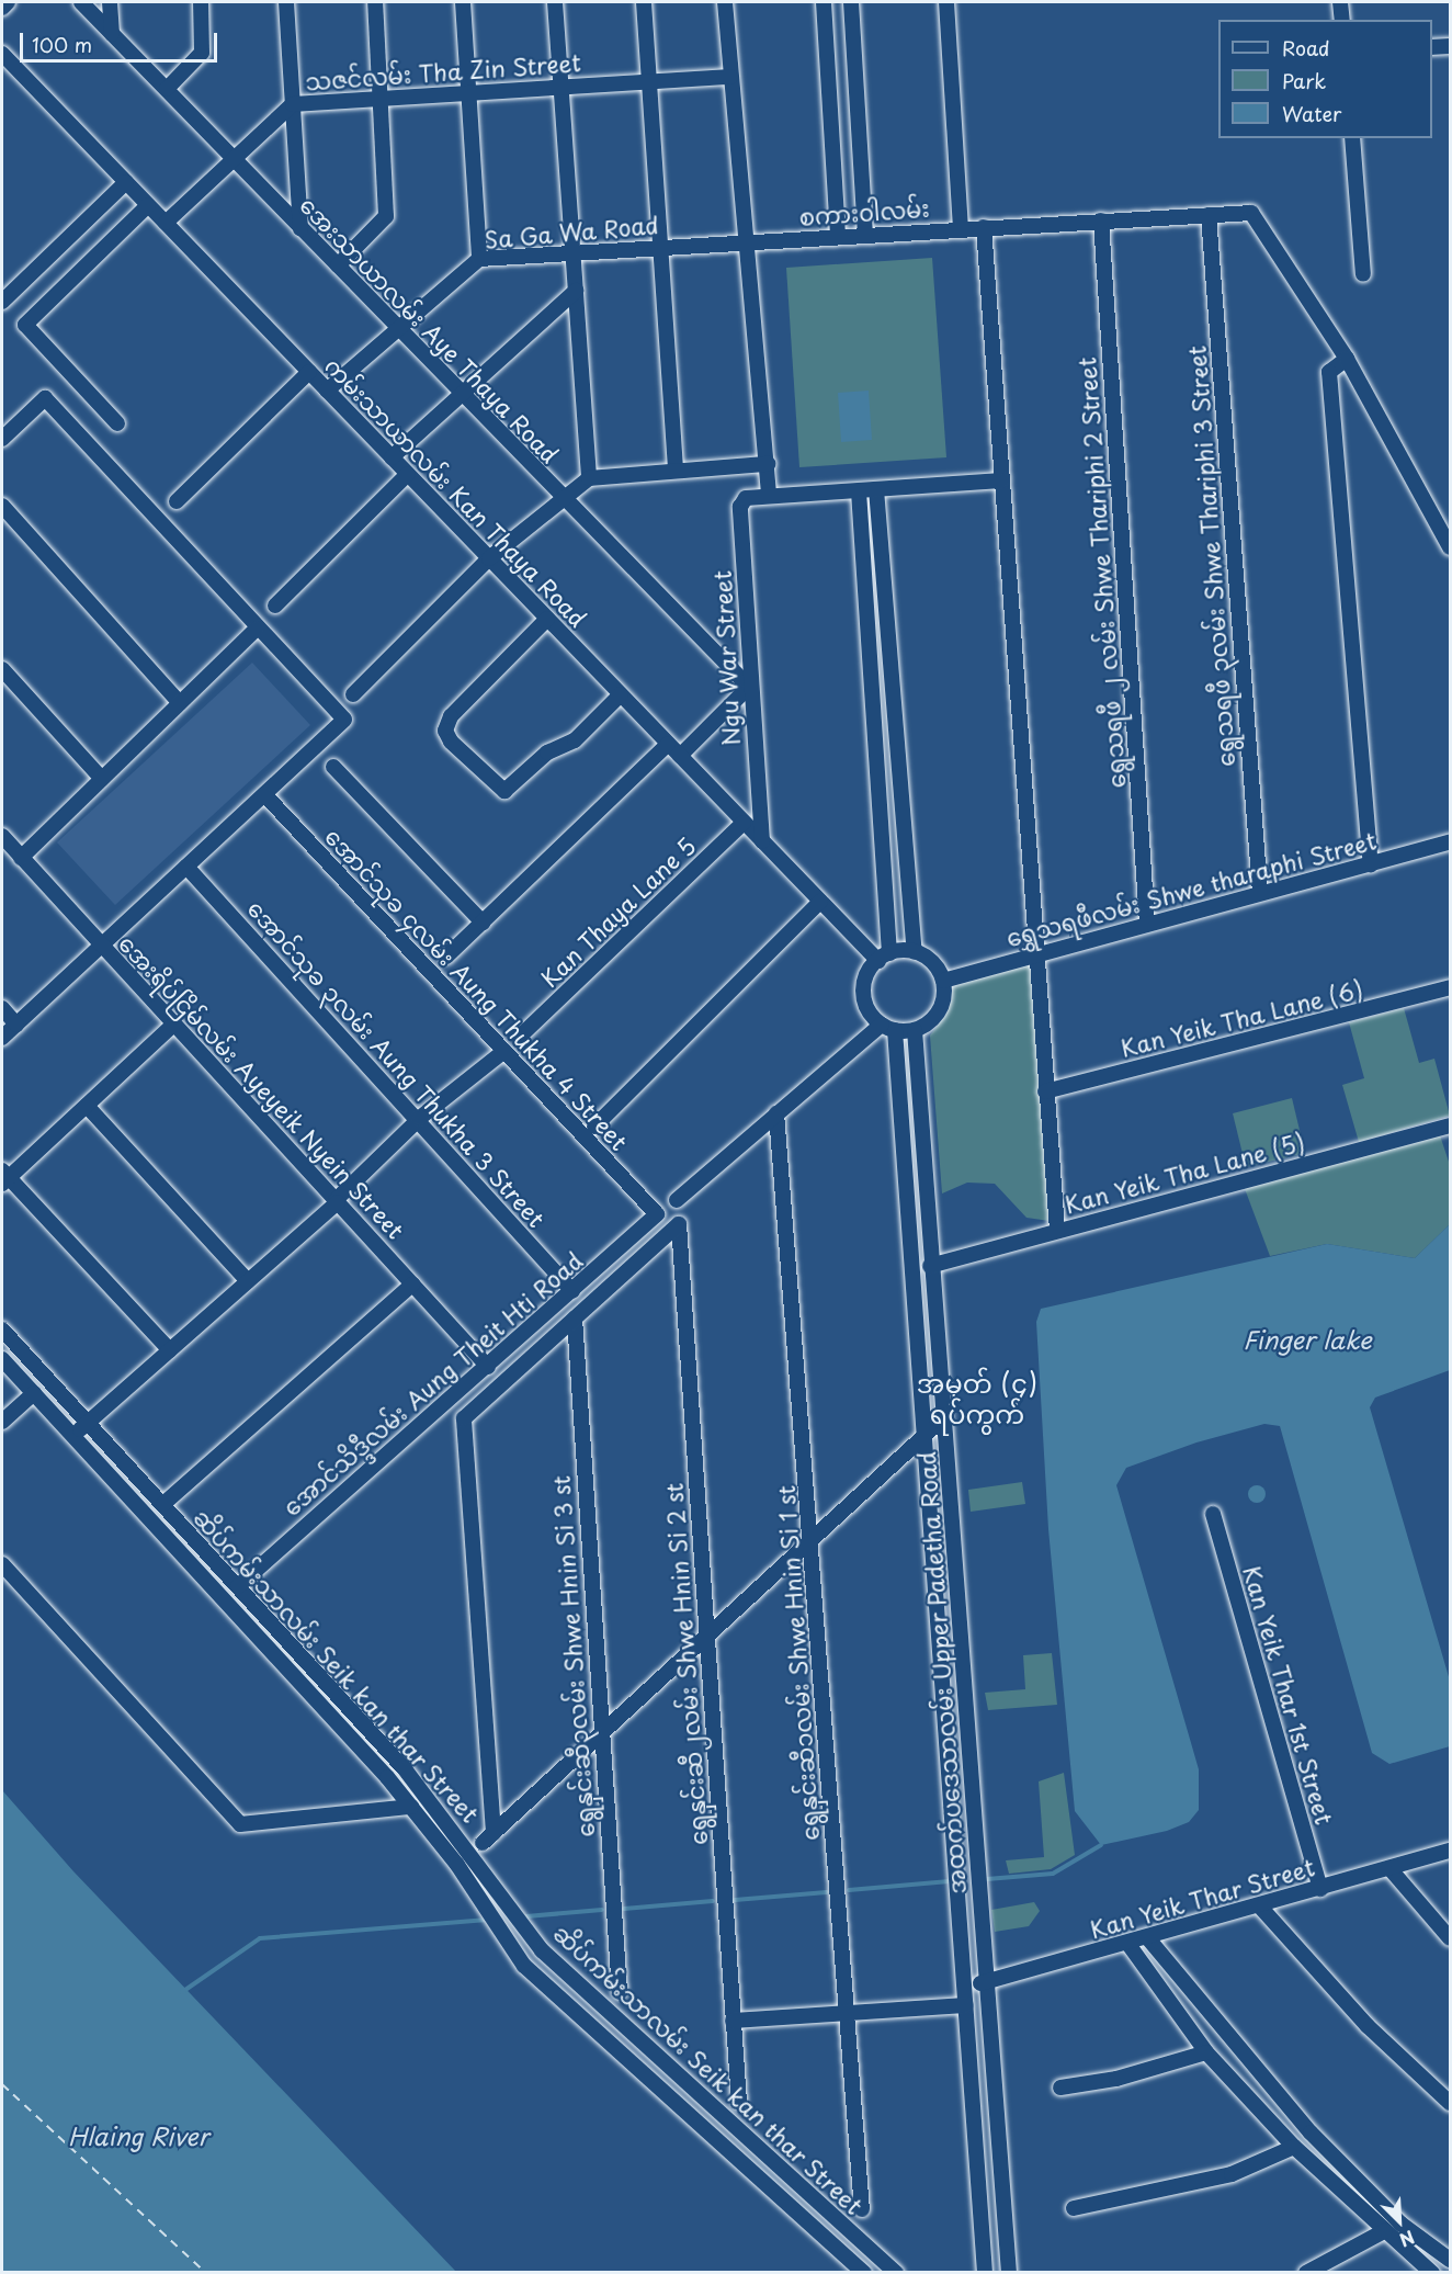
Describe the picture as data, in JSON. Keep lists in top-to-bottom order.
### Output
{
  "streets": {
    "street": [
      "သဇင်လမ်း Tha Zin Street",
      "စကား၀ါလမ်း",
      "Sa Ga Wa Road",
      "အေးသာယာလမ်း Aye Thaya Road",
      "ကမ်းသာယာလမ်း Kan Thaya Road",
      "ရွေသရဖီ ၃လမ်း Shwe Thariphi 3 Street",
      "ရွေသရဖီ ၂ လမ်း Shwe Thariphi 2 Street",
      "Ngu War Street",
      "ရွှေသရဖီလမ်း Shwe tharaphi Street",
      "Kan Thaya Lane 5",
      "အောင်သုခ ၄လမ်း Aung Thukha 4 Street",
      "Kan Yeik Tha Lane (6)",
      "အောင်သုခ ၃လမ်း Aung Thukha 3 Street",
      "အေးရိပ်ငြိမ်လမ်း Ayeyeik Nyein Street",
      "Kan Yeik Tha Lane (5)",
      "အောင်သိဒ္ဒီလမ်း Aung Theit Hti Road",
      "ရွေနှင်းဆီ၃လမ်း Shwe Hnin Si 3 st",
      "ရွေနှင်းဆီ၁လမ်း Shwe Hnin Si 1 st",
      "ရွေနှင်းဆီ၂လမ်း Shwe Hnin Si 2 st",
      "ဆိပ်ကမ်းသာလမ်း Seik kan thar Street",
      "အထက်ပဒေသာလမ်း Upper Padetha Road",
      "Kan Yeik Thar 1st Street",
      "Kan Yeik Thar Street"
    ]
  },
  "crossings": [
    ["သဇင်လမ်း Tha Zin Street", "အေးသာယာလမ်း Aye Thaya Road"],
    ["သဇင်လမ်း Tha Zin Street", "ကမ်းသာယာလမ်း Kan Thaya Road"],
    ["စကား၀ါလမ်း", "Sa Ga Wa Road"],
    ["စကား၀ါလမ်း", "ရွေသရဖီ ၃လမ်း Shwe Thariphi 3 Street"],
    ["စကား၀ါလမ်း", "ရွေသရဖီ ၂ လမ်း Shwe Thariphi 2 Street"],
    ["Sa Ga Wa Road", "အေးသာယာလမ်း Aye Thaya Road"],
    ["Sa Ga Wa Road", "ကမ်းသာယာလမ်း Kan Thaya Road"],
    ["အေးသာယာလမ်း Aye Thaya Road", "Ngu War Street"],
    ["ကမ်းသာယာလမ်း Kan Thaya Road", "Ngu War Street"],
    ["ကမ်းသာယာလမ်း Kan Thaya Road", "ရွှေသရဖီလမ်း Shwe tharaphi Street"],
    ["ကမ်းသာယာလမ်း Kan Thaya Road", "Kan Thaya Lane 5"],
    ["ကမ်းသာယာလမ်း Kan Thaya Road", "အထက်ပဒေသာလမ်း Upper Padetha Road"],
    ["ရွေသရဖီ ၃လမ်း Shwe Thariphi 3 Street", "ရွှေသရဖီလမ်း Shwe tharaphi Street"],
    ["ရွေသရဖီ ၂ လမ်း Shwe Thariphi 2 Street", "ရွှေသရဖီလမ်း Shwe tharaphi Street"],
    ["ရွှေသရဖီလမ်း Shwe tharaphi Street", "အထက်ပဒေသာလမ်း Upper Padetha Road"],
    ["အောင်သုခ ၄လမ်း Aung Thukha 4 Street", "အောင်သိဒ္ဒီလမ်း Aung Theit Hti Road"],
    ["အောင်သုခ ၃လမ်း Aung Thukha 3 Street", "အောင်သိဒ္ဒီလမ်း Aung Theit Hti Road"],
    ["အေးရိပ်ငြိမ်လမ်း Ayeyeik Nyein Street", "အောင်သိဒ္ဒီလမ်း Aung Theit Hti Road"],
    ["Kan Yeik Tha Lane (5)", "အထက်ပဒေသာလမ်း Upper Padetha Road"],
    ["အောင်သိဒ္ဒီလမ်း Aung Theit Hti Road", "ဆိပ်ကမ်းသာလမ်း Seik kan thar Street"],
    ["ရွေနှင်းဆီ၃လမ်း Shwe Hnin Si 3 st", "ရွေနှင်းဆီ၂လမ်း Shwe Hnin Si 2 st"],
    ["အထက်ပဒေသာလမ်း Upper Padetha Road", "Kan Yeik Thar Street"],
    ["Kan Yeik Thar 1st Street", "Kan Yeik Thar Street"]
  ],
  "districts": ["အမှတ် (၄) ရပ်ကွက်"],
  "water": ["Finger lake", "Hlaing River"],
  "legend": ["Road", "Park", "Water"],
  "scale_bar": "100 m",
  "north": "bottom right"
}
